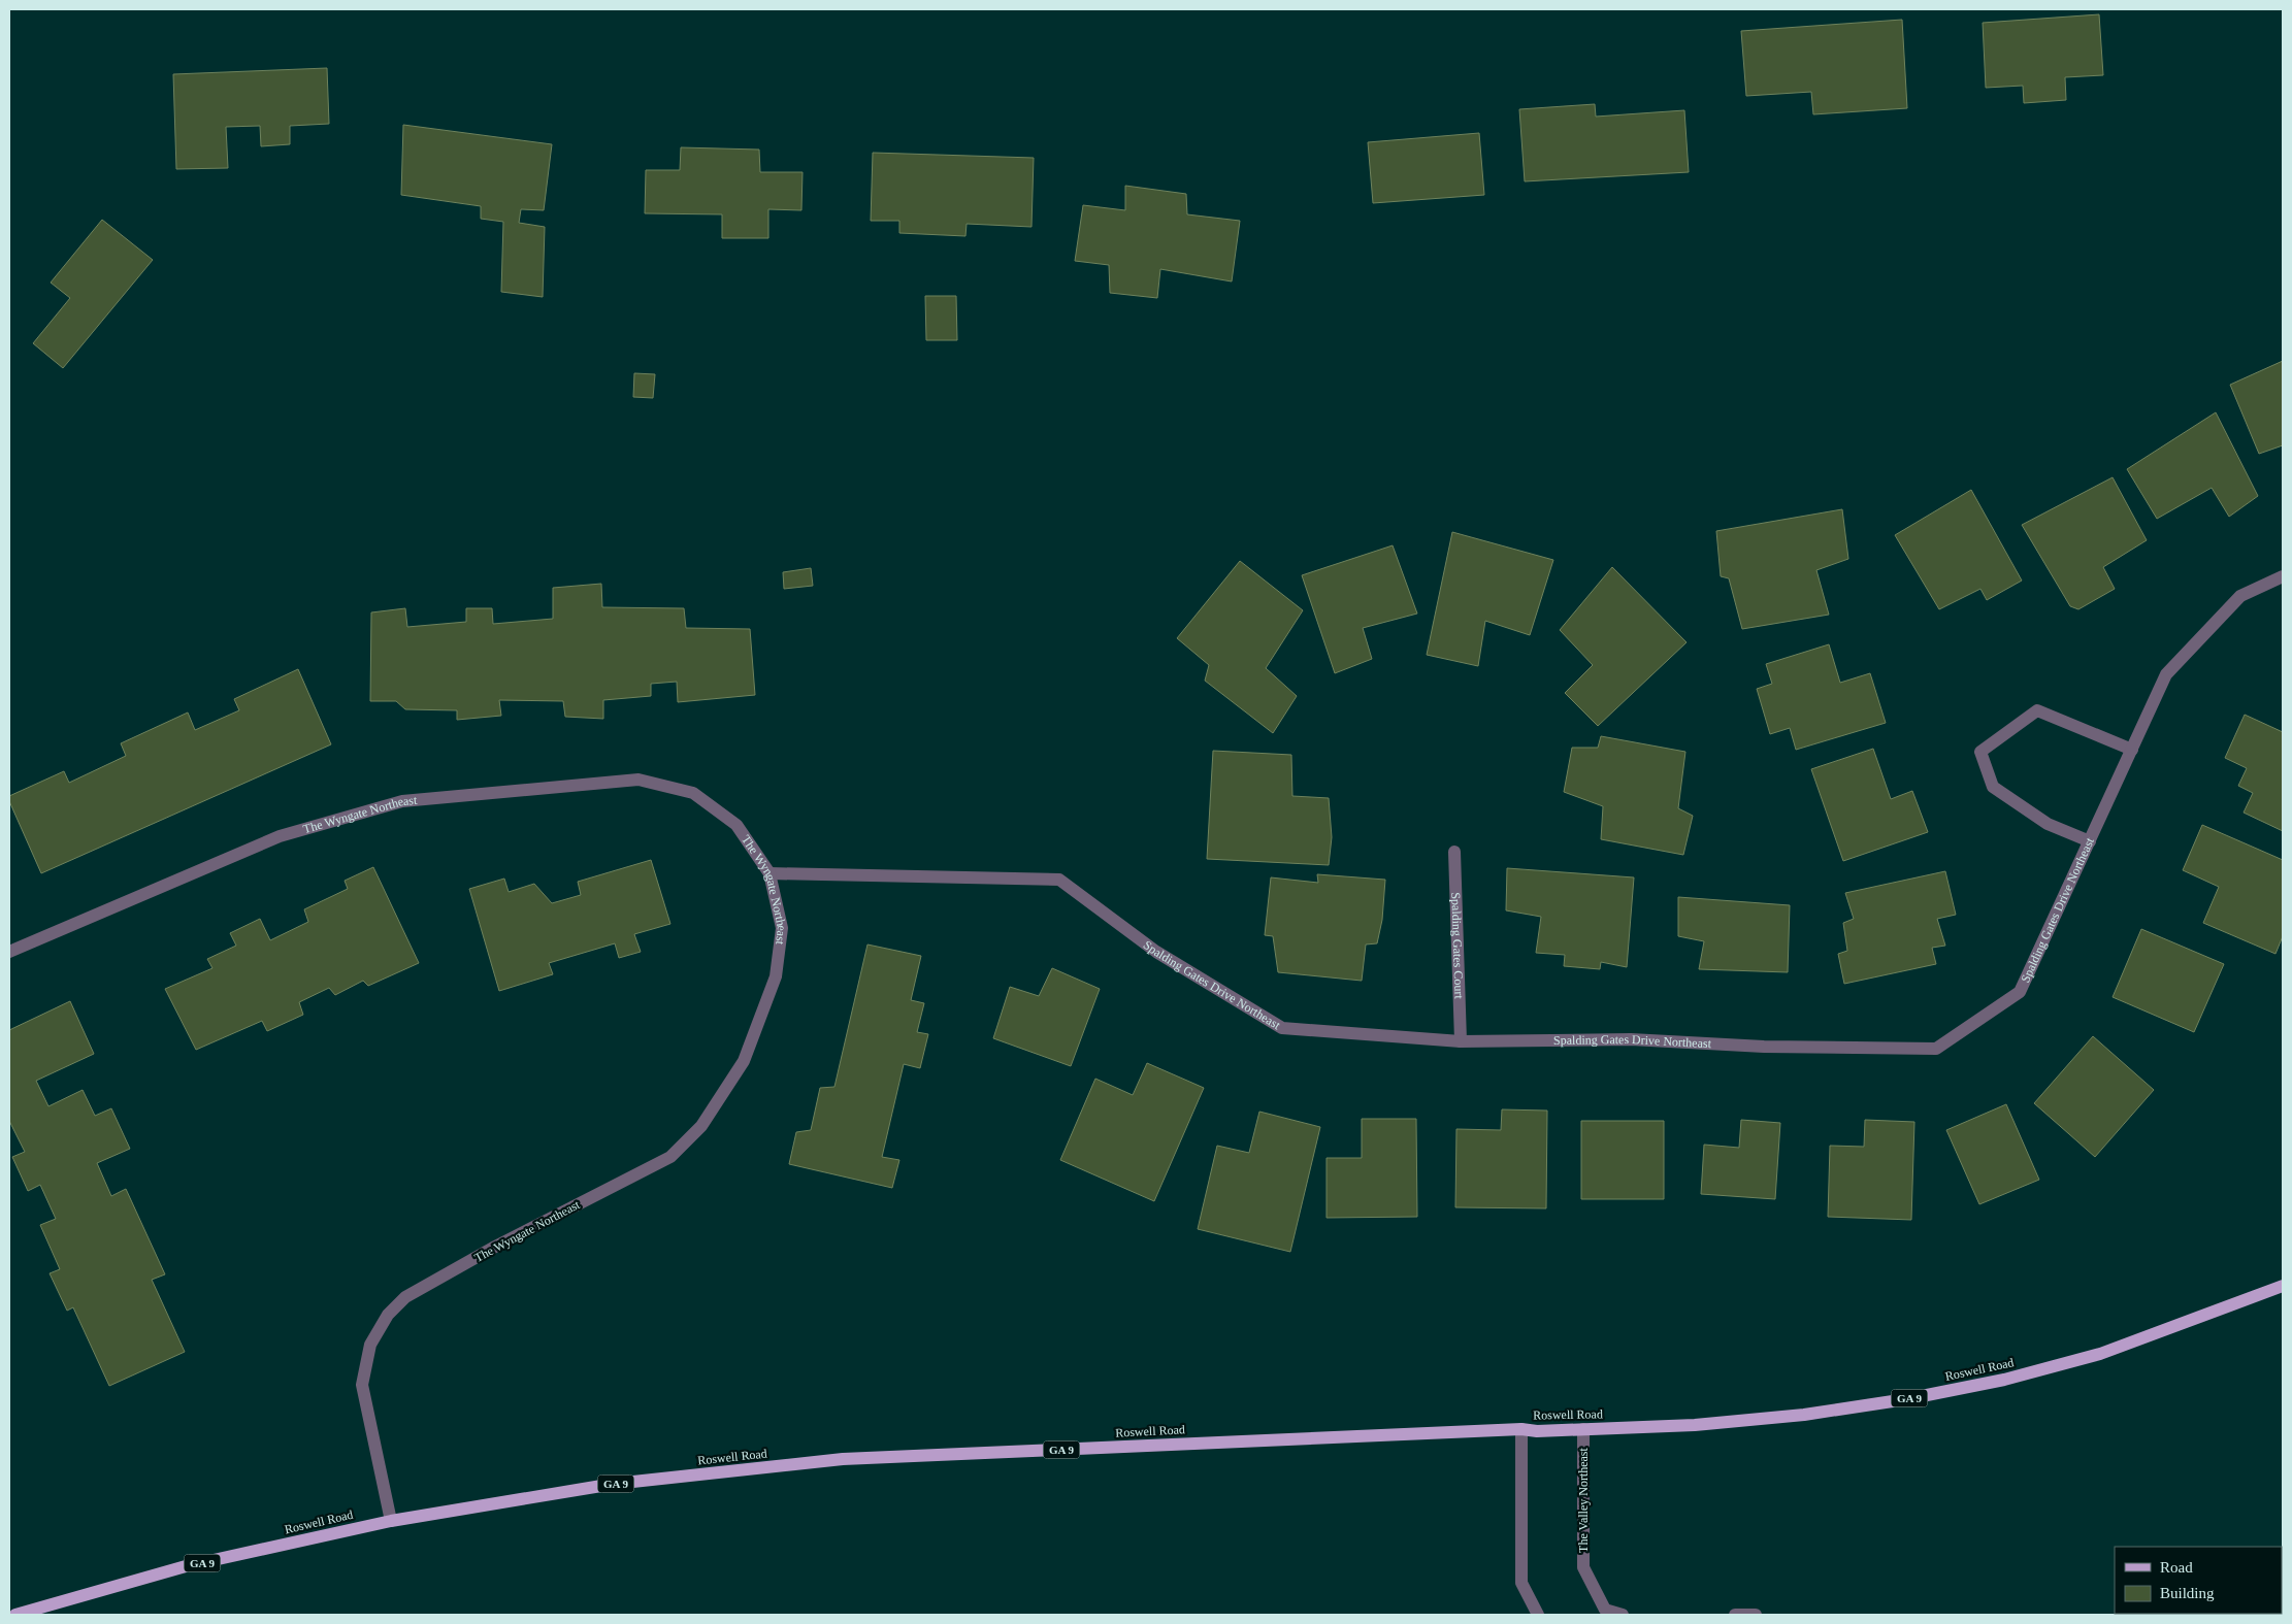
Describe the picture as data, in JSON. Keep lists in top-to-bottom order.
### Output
{
  "streets": {
    "main road": ["Roswell Road", "GA 9"],
    "street": [
      "The Wyngate Northeast",
      "Spalding Gates Drive Northeast",
      "Spalding Gates Court",
      "The Valley Northeast"
    ]
  },
  "crossings": [
    ["The Wyngate Northeast", "Spalding Gates Drive Northeast"],
    ["The Wyngate Northeast", "Roswell Road"],
    ["Spalding Gates Drive Northeast", "Spalding Gates Court"],
    ["Roswell Road", "The Valley Northeast"]
  ],
  "legend": ["Road", "Building"]
}
